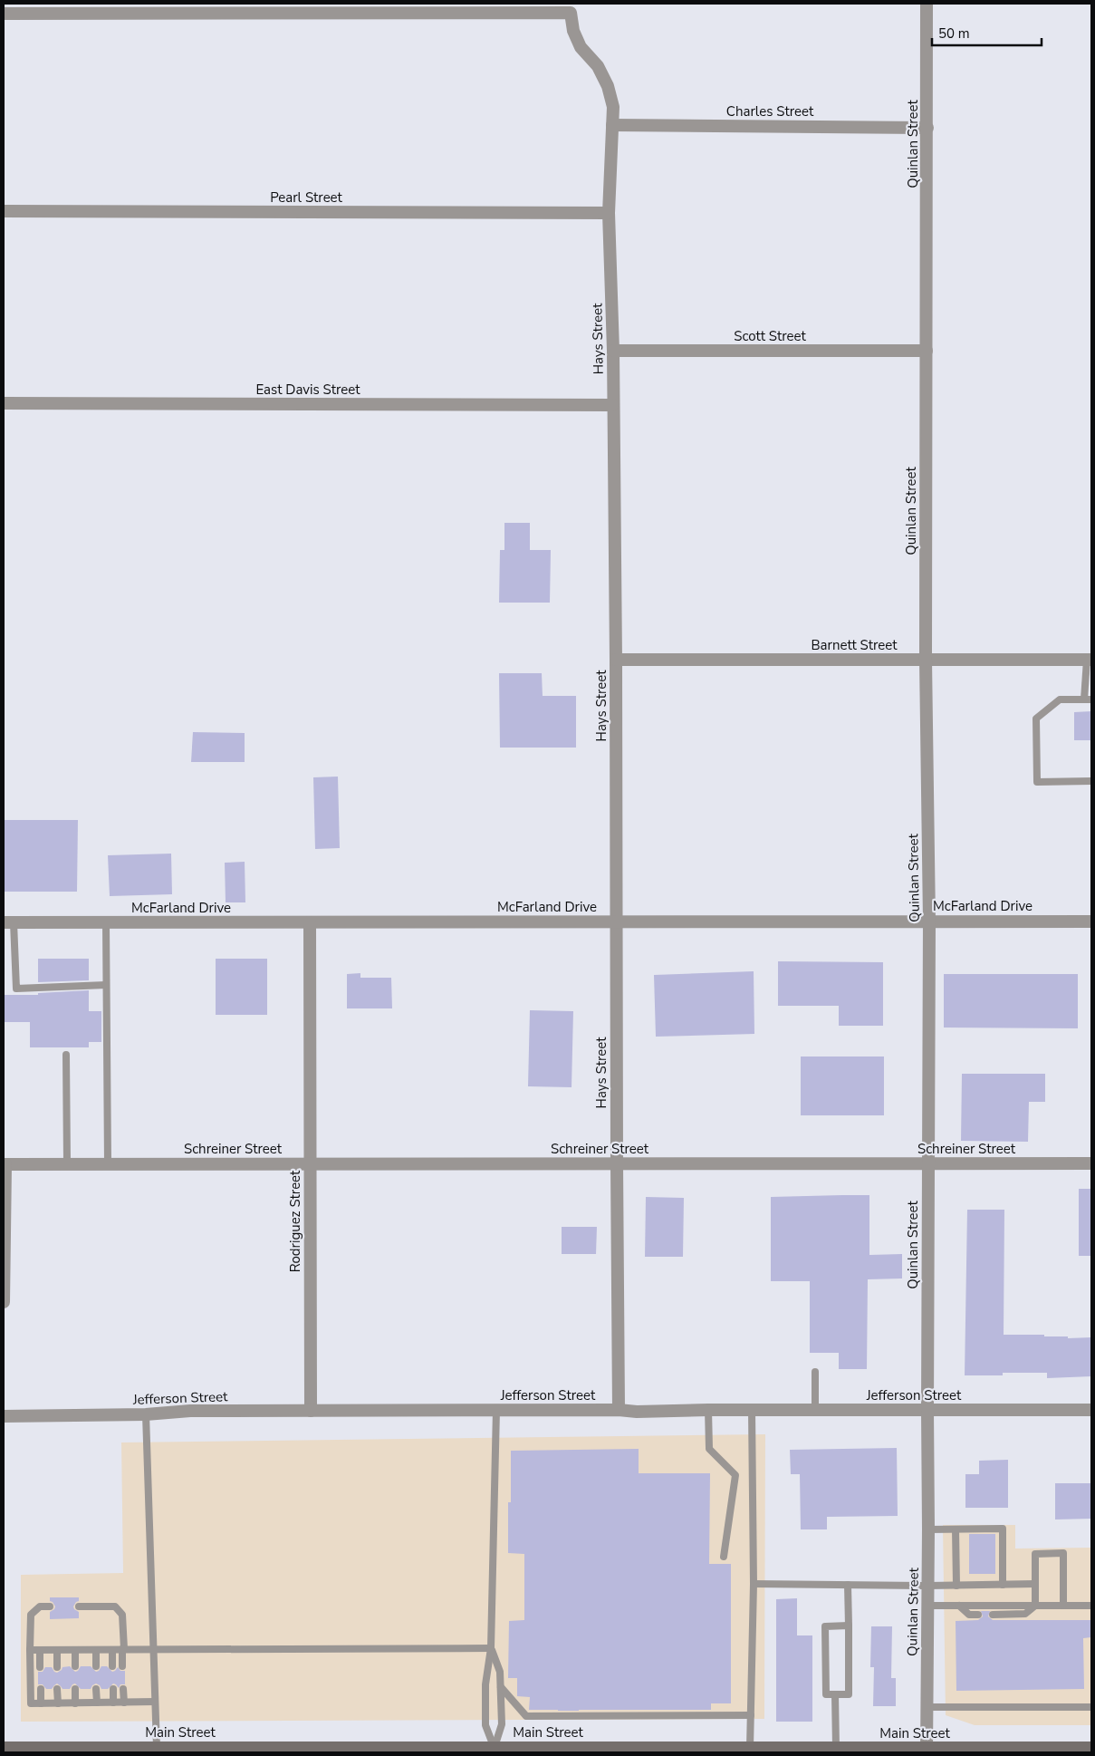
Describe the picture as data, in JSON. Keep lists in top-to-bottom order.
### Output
{
  "streets": {
    "main road": ["Main Street"],
    "street": [
      "Charles Street",
      "Quinlan Street",
      "Pearl Street",
      "Scott Street",
      "Hays Street",
      "East Davis Street",
      "Barnett Street",
      "McFarland Drive",
      "Schreiner Street",
      "Rodriguez Street",
      "Jefferson Street"
    ]
  },
  "crossings": [
    ["Charles Street", "Quinlan Street"],
    ["Charles Street", "Hays Street"],
    ["Quinlan Street", "Scott Street"],
    ["Quinlan Street", "Barnett Street"],
    ["Quinlan Street", "McFarland Drive"],
    ["Quinlan Street", "Schreiner Street"],
    ["Quinlan Street", "Jefferson Street"],
    ["Quinlan Street", "Main Street"],
    ["Pearl Street", "Hays Street"],
    ["Scott Street", "Hays Street"],
    ["Hays Street", "East Davis Street"],
    ["Hays Street", "Barnett Street"],
    ["Hays Street", "McFarland Drive"],
    ["Hays Street", "Schreiner Street"],
    ["Hays Street", "Jefferson Street"],
    ["McFarland Drive", "Rodriguez Street"],
    ["Schreiner Street", "Rodriguez Street"],
    ["Rodriguez Street", "Jefferson Street"]
  ],
  "scale_bar": "50 m"
}
